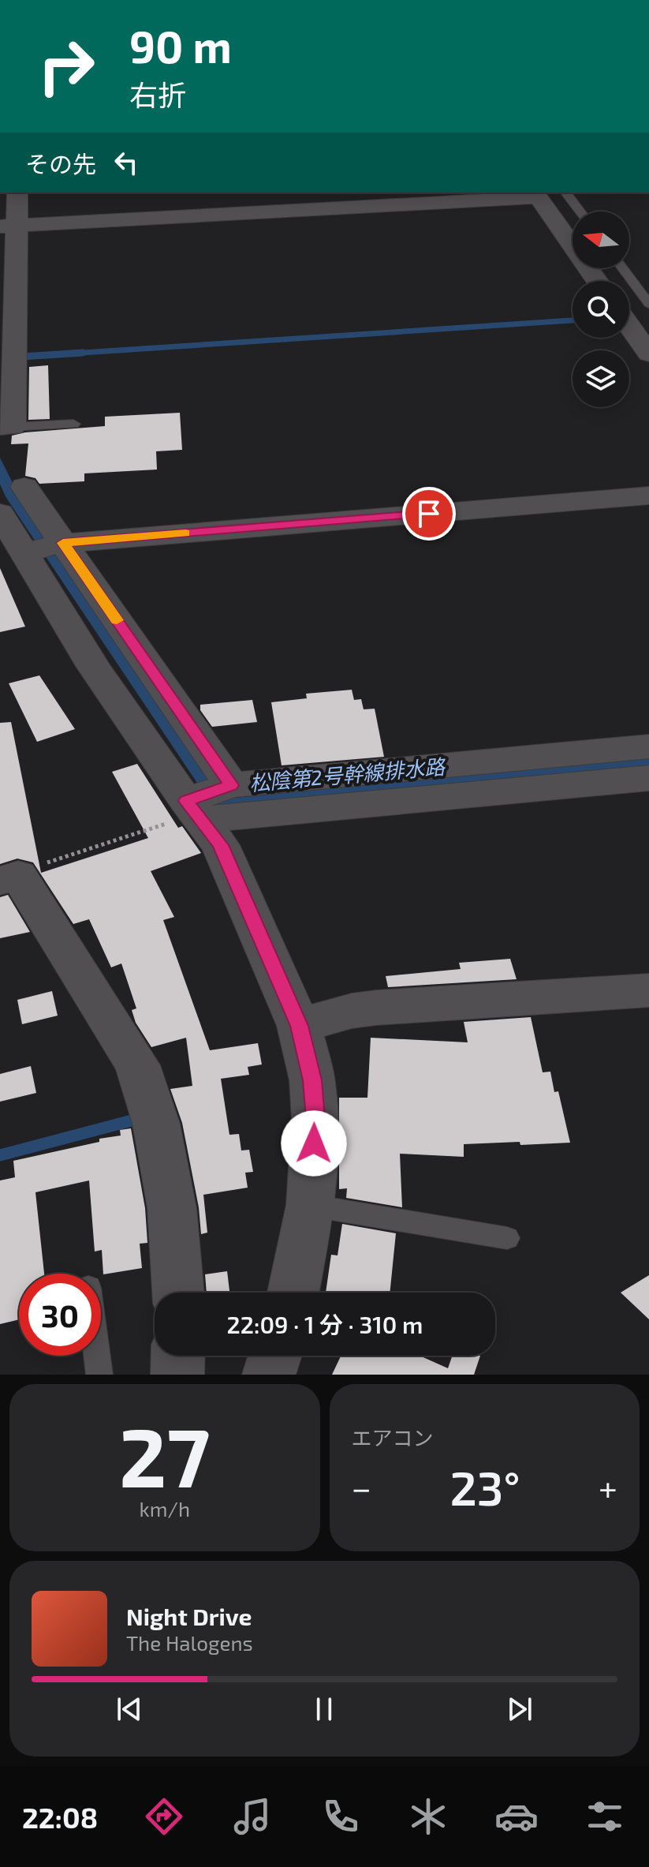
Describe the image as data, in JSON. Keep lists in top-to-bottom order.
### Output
{
  "water": ["松陰第2号幹線排水路"],
  "north": "left",
  "page": {
    "turn": ["90 m", "右折"],
    "then": "その先",
    "limit": "30",
    "trip": "22:09 · 1 分 · 310 m",
    "tile": [
      ["27", "km/h"],
      "エアコン"
    ],
    "heat": ["−", "23°", "+"],
    "song": ["Night Drive", "The Halogens"],
    "tabs": "22:08"
  }
}
